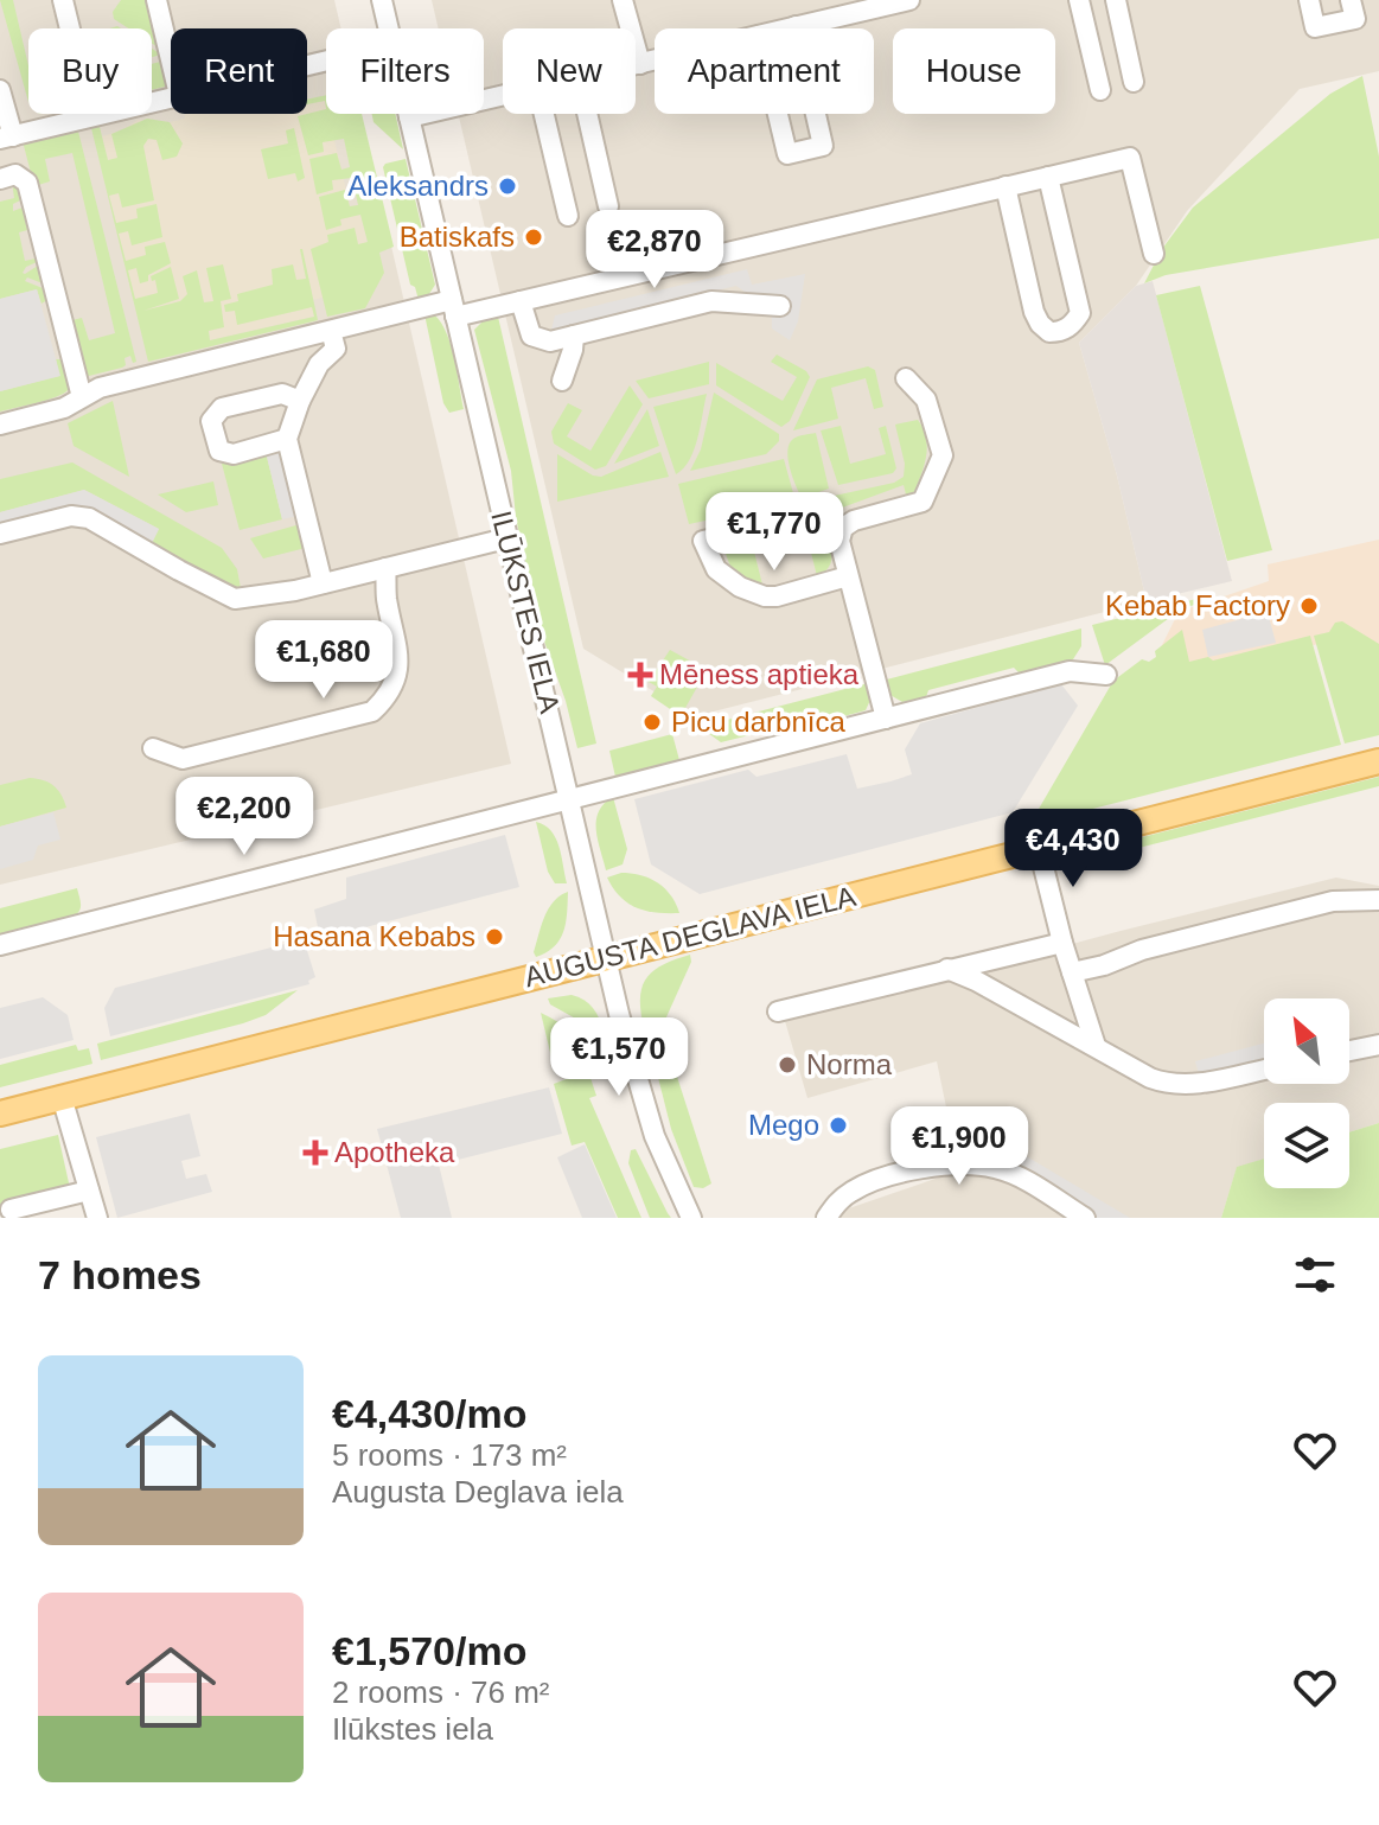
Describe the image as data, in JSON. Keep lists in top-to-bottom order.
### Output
{
  "streets": {
    "main road": ["AUGUSTA DEGLAVA IELA"],
    "street": ["ILŪKSTES IELA"]
  },
  "crossings": [
    ["ILŪKSTES IELA", "AUGUSTA DEGLAVA IELA"]
  ],
  "places": {
    "other": [
      "Aleksandrs",
      "Batiskafs",
      "Kebab Factory",
      "Picu darbnīca",
      "Hasana Kebabs",
      "Norma",
      "Mego"
    ],
    "health": ["Mēness aptieka", "Apotheka"]
  },
  "north": "top left",
  "page": {
    "chip": [
      "Buy",
      "Rent",
      "Filters",
      "New",
      "Apartment",
      "House"
    ],
    "price": [
      "€2,870",
      "€1,770",
      "€1,680",
      "€2,200",
      "€4,430",
      "€1,570",
      "€1,900"
    ],
    "heading": "7 homes",
    "list": [
      {
        "name": "€4,430/mo",
        "note": "5 rooms · 173 m² · Augusta Deglava iela"
      },
      {
        "name": "€1,570/mo",
        "note": "2 rooms · 76 m² · Ilūkstes iela"
      }
    ]
  }
}
